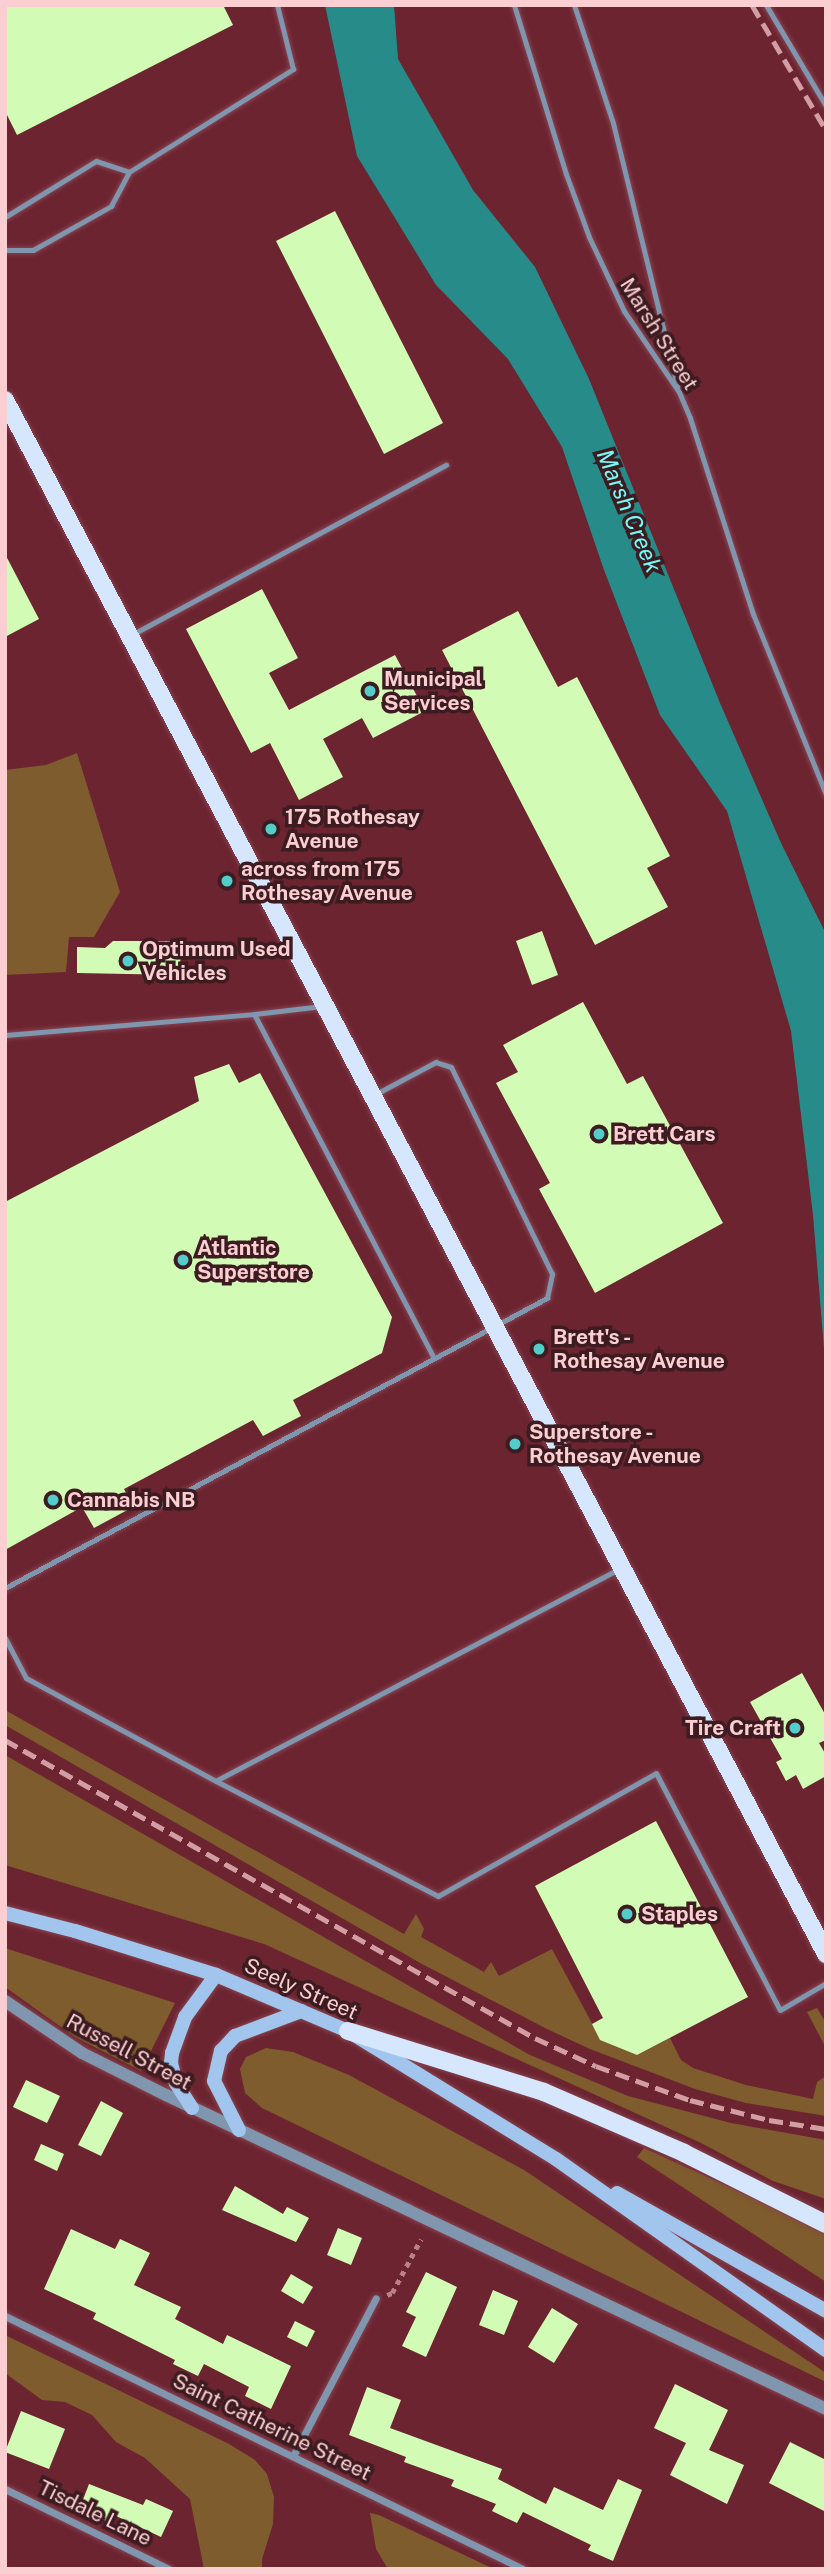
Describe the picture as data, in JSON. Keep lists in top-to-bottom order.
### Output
{
  "streets": {
    "main road": ["Seely Street"],
    "street": ["Russell Street", "Saint Catherine Street", "Tisdale Lane"],
    "lane": ["Marsh Street"]
  },
  "water": ["Marsh Creek"],
  "places": [
    "Municipal Services",
    "175 Rothesay Avenue",
    "across from 175 Rothesay Avenue",
    "Optimum Used Vehicles",
    "Brett Cars",
    "Atlantic Superstore",
    "Brett's - Rothesay Avenue",
    "Superstore - Rothesay Avenue",
    "Cannabis NB",
    "Tire Craft",
    "Staples"
  ]
}
